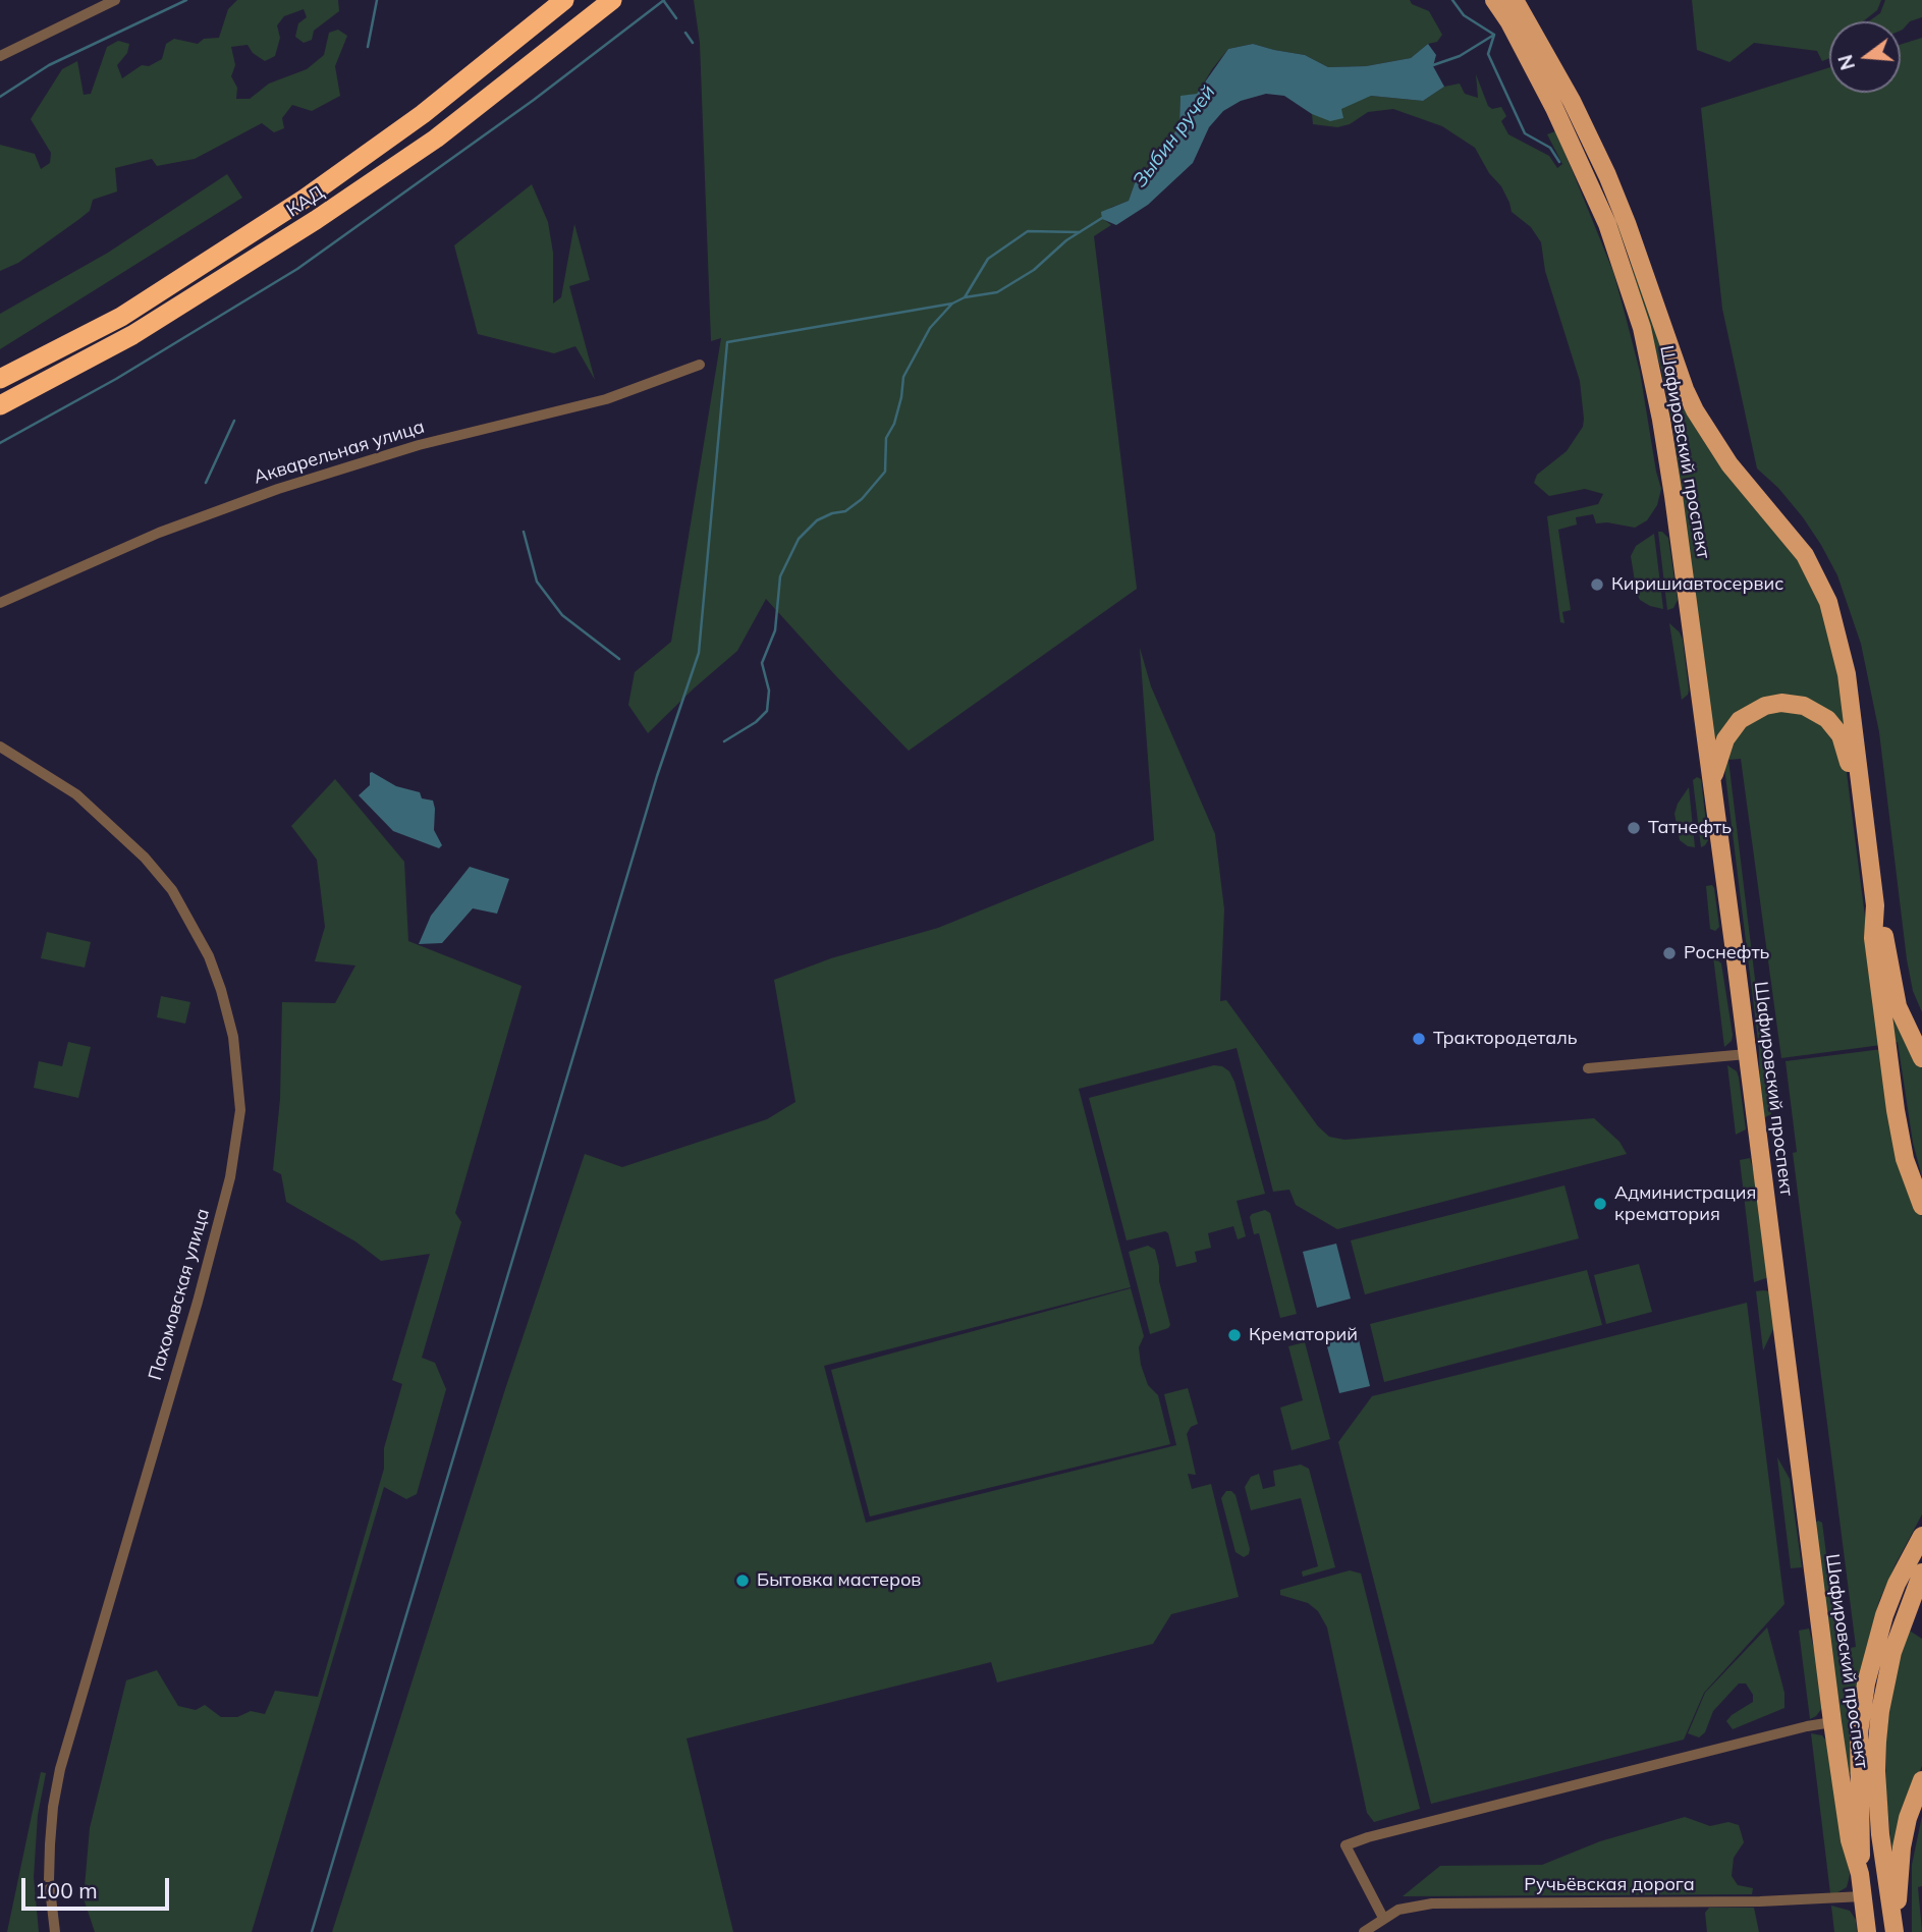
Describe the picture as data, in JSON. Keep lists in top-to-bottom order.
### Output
{
  "streets": {
    "highway": ["КАД"],
    "main road": ["Шафировский проспект"],
    "street": ["Акварельная улица", "Пахомовская улица", "Ручьёвская дорога"]
  },
  "crossings": [
    ["Шафировский проспект", "Ручьёвская дорога"]
  ],
  "water": ["Зыбин ручей"],
  "places": [
    "Киришиавтосервис",
    "Татнефть",
    "Роснефть",
    "Трактородеталь",
    "Администрация крематория",
    "Крематорий",
    "Бытовка мастеров"
  ],
  "scale_bar": "100 m",
  "north": "left"
}
